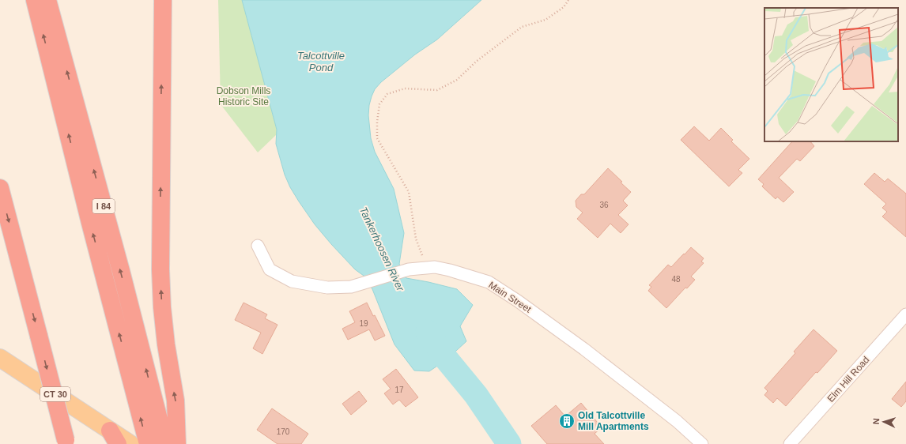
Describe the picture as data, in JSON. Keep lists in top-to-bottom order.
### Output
{
  "streets": {
    "highway": ["I 84"],
    "main road": ["CT 30"],
    "street": ["Main Street", "Elm Hill Road"]
  },
  "water": ["Talcottville Pond", "Tankerhoosen River"],
  "parks": ["Dobson Mills Historic Site"],
  "places": {
    "building": ["Old Talcottville Mill Apartments"]
  },
  "house_numbers": [
    "36",
    "48",
    "19",
    "17",
    "170"
  ],
  "north": "left"
}
